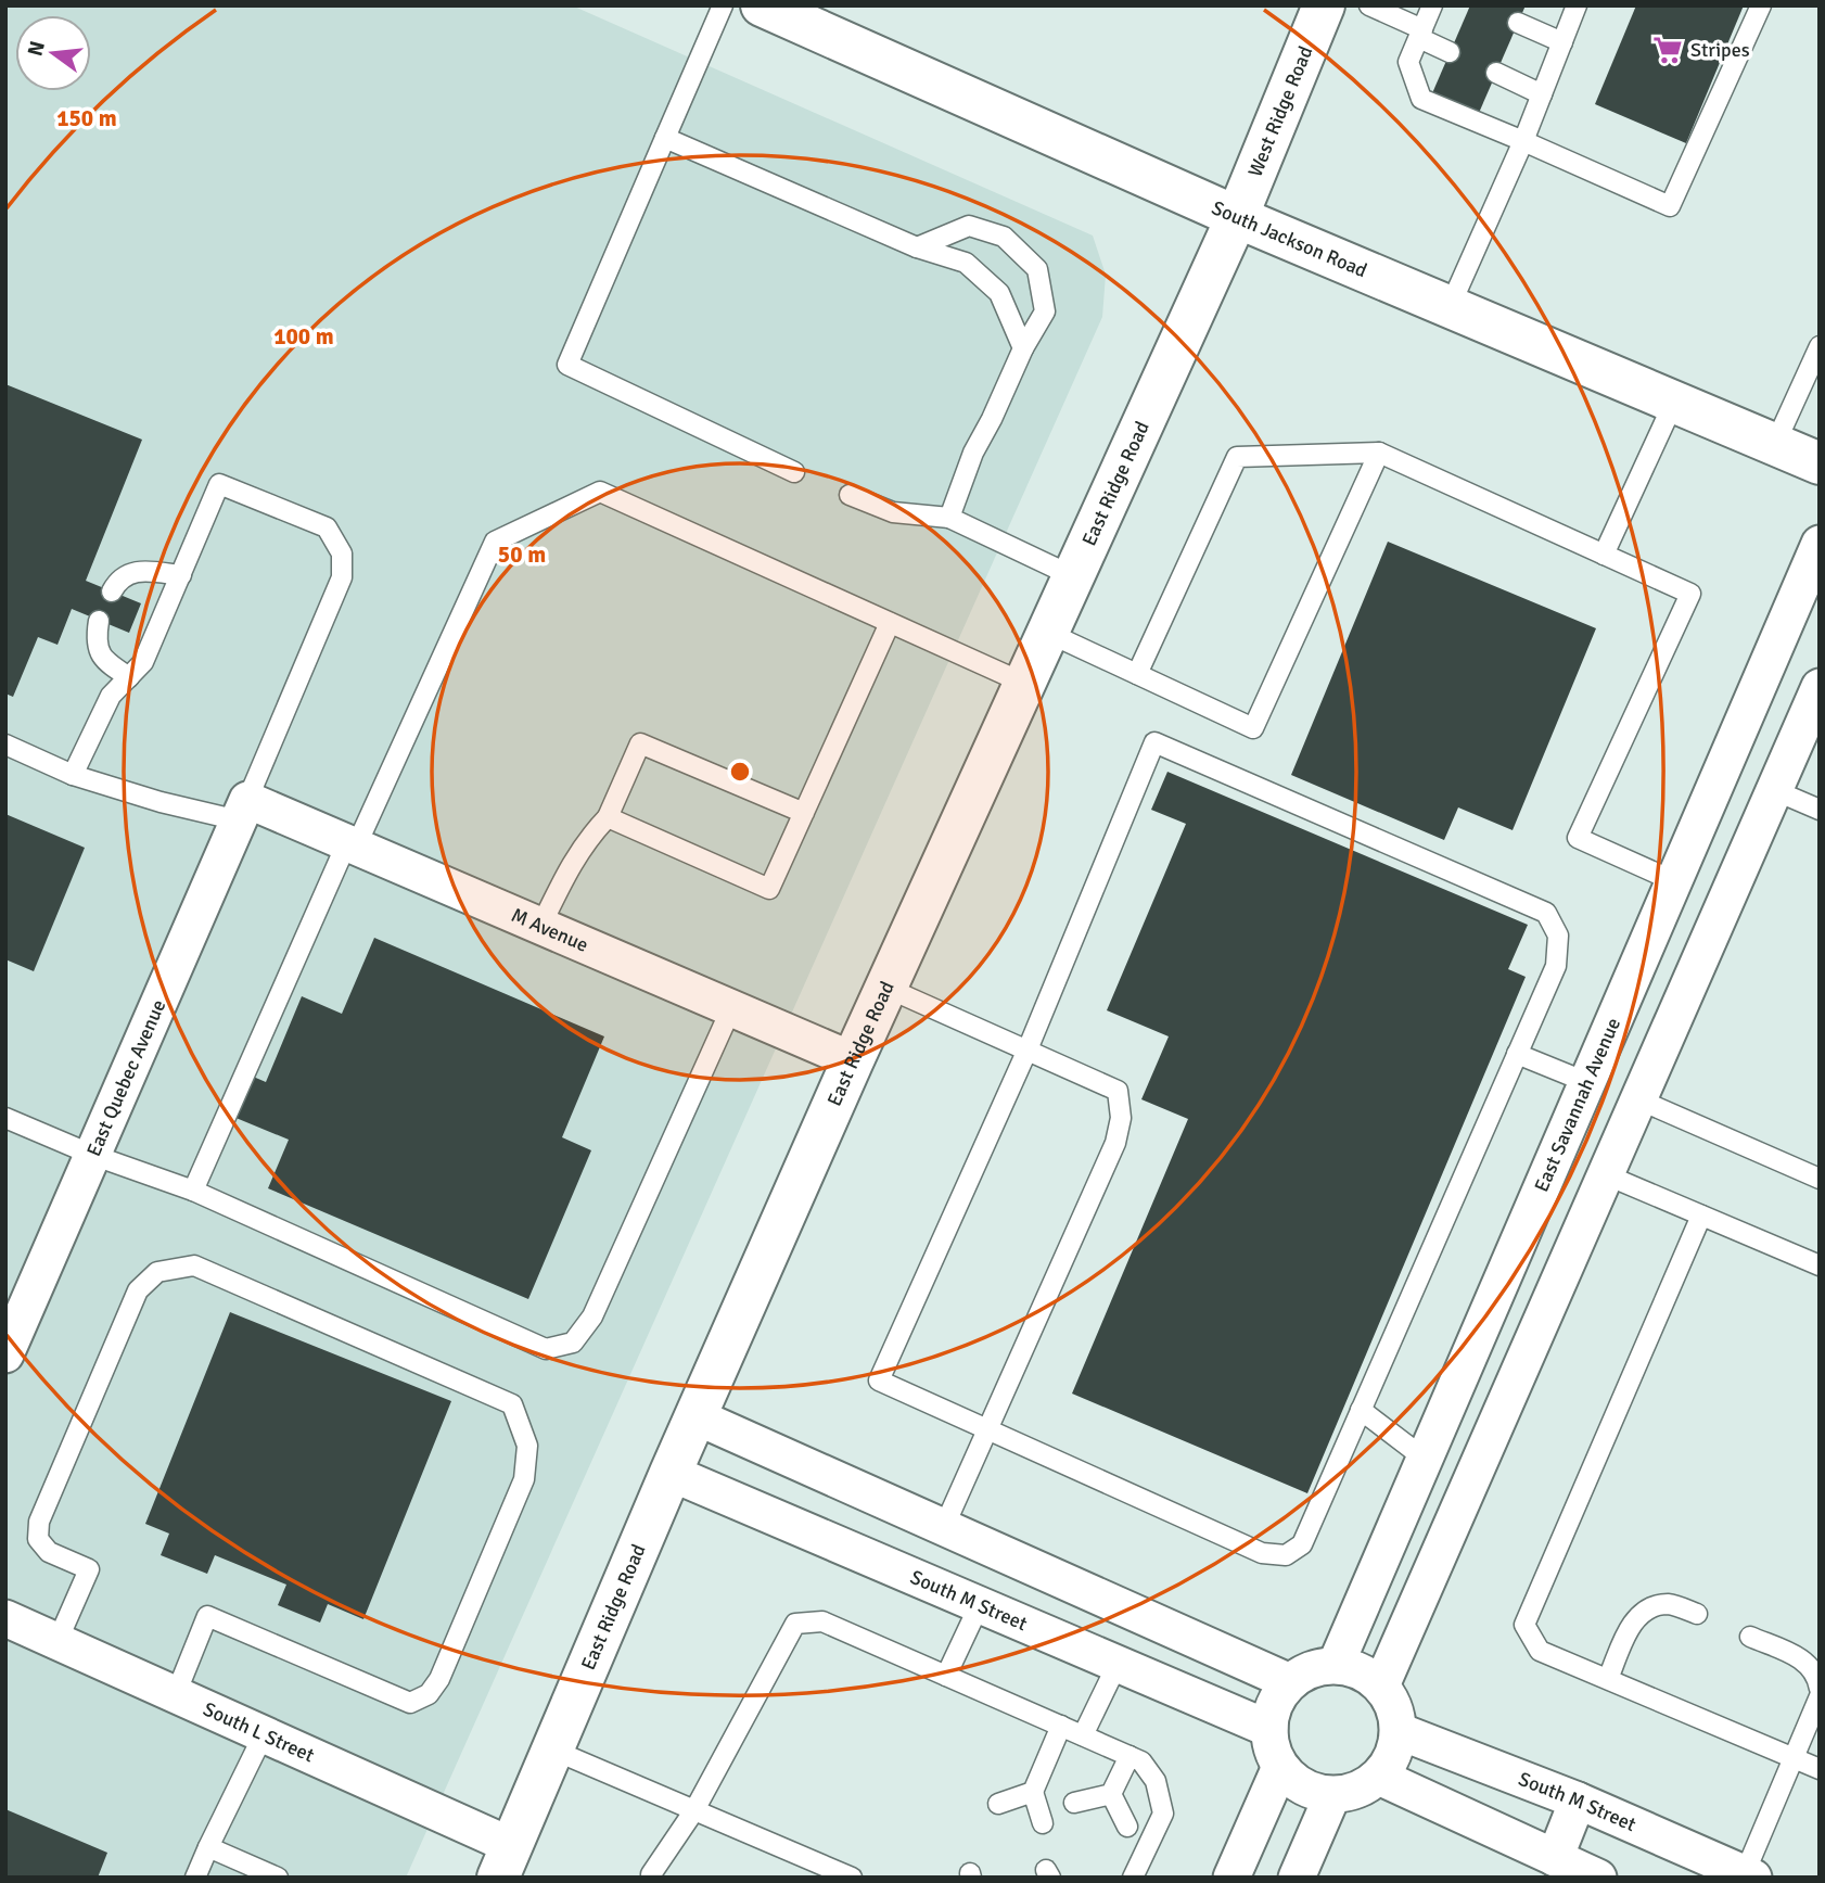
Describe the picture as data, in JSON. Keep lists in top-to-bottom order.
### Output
{
  "streets": {
    "main road": ["West Ridge Road", "South Jackson Road", "East Ridge Road"],
    "street": [
      "M Avenue",
      "East Quebec Avenue",
      "East Savannah Avenue",
      "South M Street",
      "South L Street"
    ]
  },
  "crossings": [
    ["West Ridge Road", "South Jackson Road"],
    ["West Ridge Road", "East Ridge Road"],
    ["South Jackson Road", "East Ridge Road"],
    ["East Ridge Road", "M Avenue"],
    ["East Ridge Road", "South M Street"],
    ["East Ridge Road", "South L Street"],
    ["M Avenue", "East Quebec Avenue"],
    ["East Savannah Avenue", "South M Street"]
  ],
  "places": {
    "supermarket": ["Stripes"]
  },
  "north": "left",
  "rings": ["150 m", "100 m", "50 m"]
}
